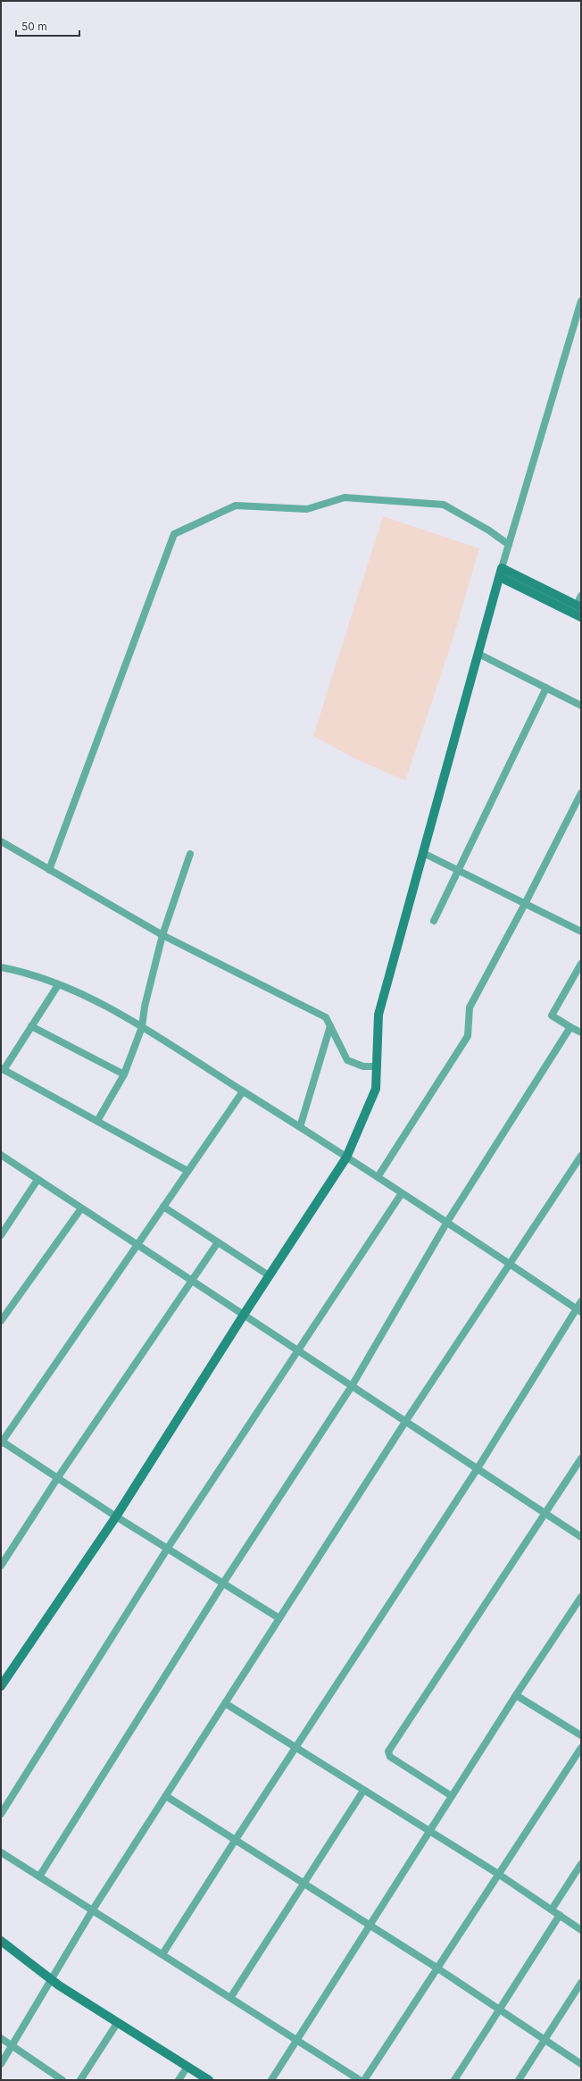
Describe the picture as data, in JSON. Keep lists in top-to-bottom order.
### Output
{
  "scale_bar": "50 m"
}
